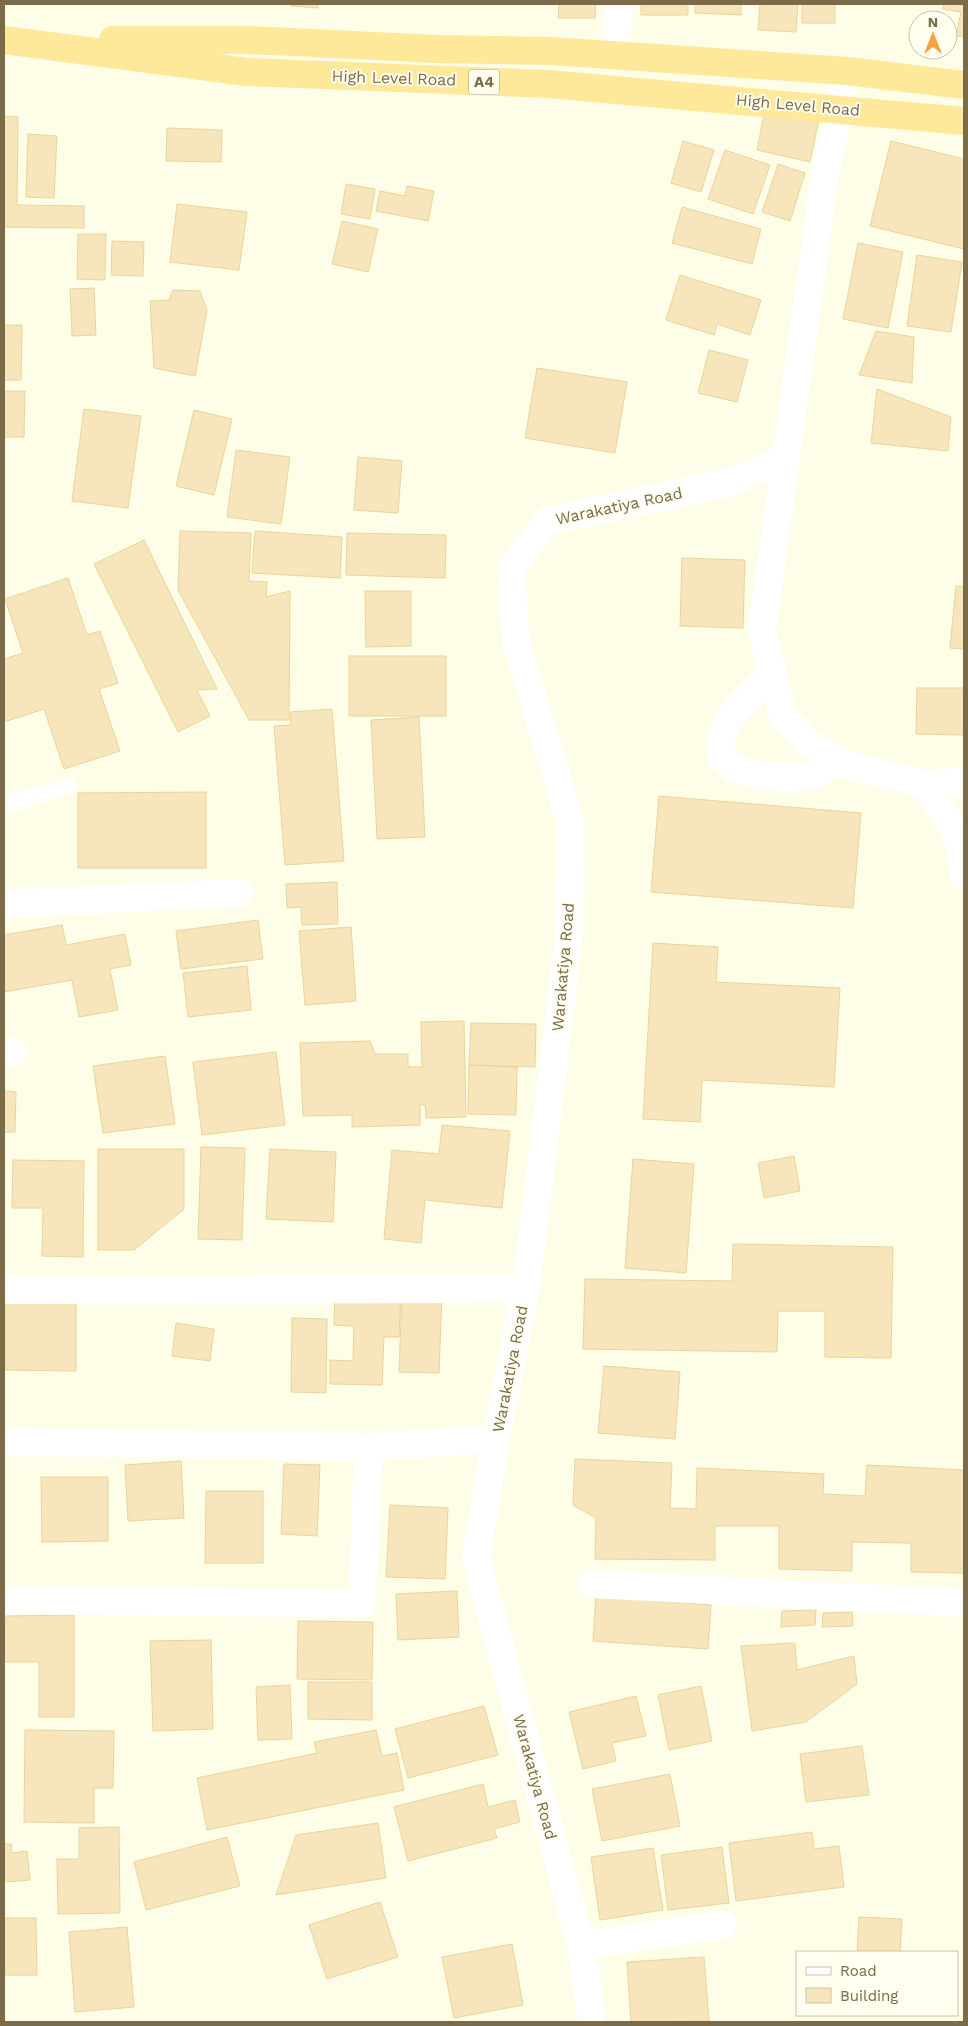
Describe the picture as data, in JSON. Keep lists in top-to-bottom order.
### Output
{
  "streets": {
    "highway": ["High Level Road", "A4"],
    "street": ["Warakatiya Road"]
  },
  "legend": ["Road", "Building"],
  "north": "top"
}
